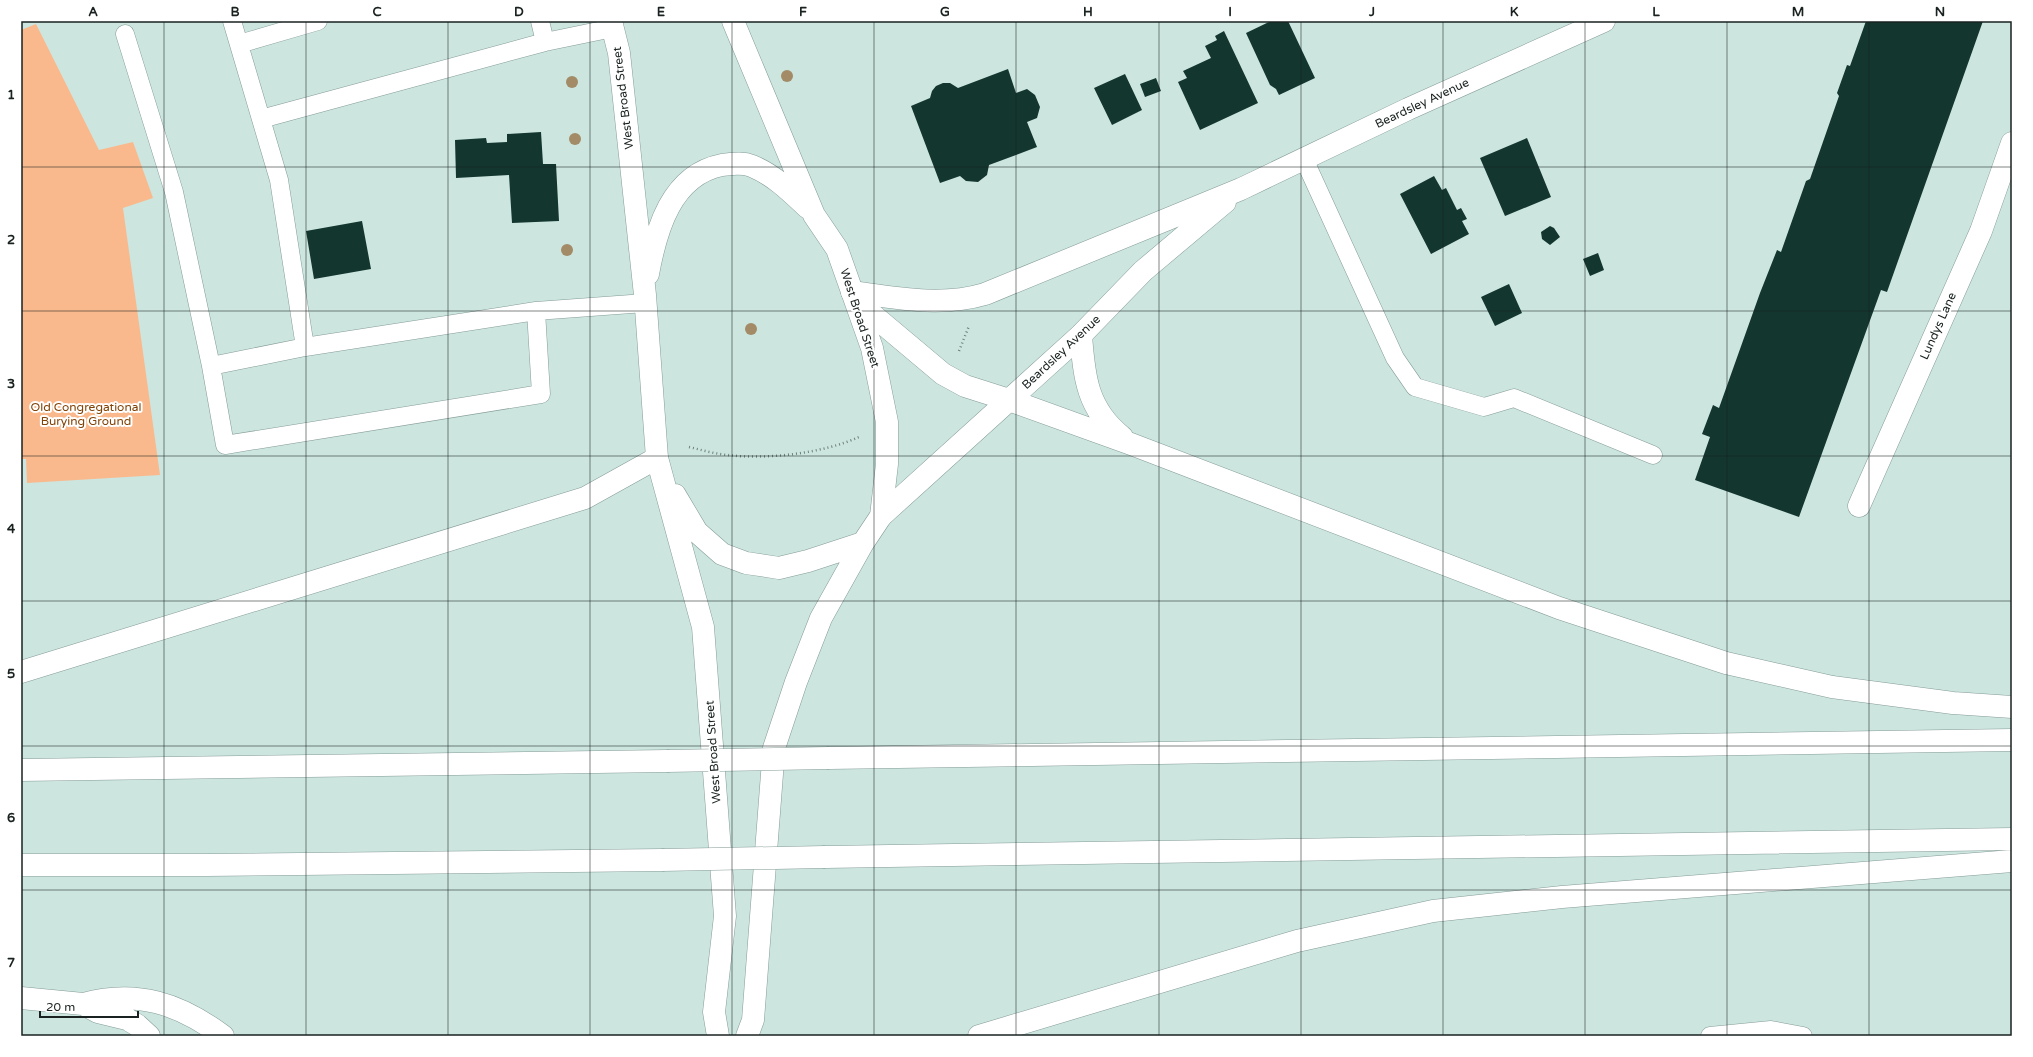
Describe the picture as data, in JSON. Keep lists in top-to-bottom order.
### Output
{
  "streets": {
    "main road": ["West Broad Street", "Beardsley Avenue", "Lundys Lane"]
  },
  "crossings": [
    ["West Broad Street", "Beardsley Avenue"]
  ],
  "parks": ["Old Congregational Burying Ground"],
  "scale_bar": "20 m",
  "grid": {
    "columns": [
      "A",
      "B",
      "C",
      "D",
      "E",
      "F",
      "G",
      "H",
      "I",
      "J",
      "K",
      "L",
      "M",
      "N"
    ],
    "rows": [
      "1",
      "2",
      "3",
      "4",
      "5",
      "6",
      "7"
    ]
  }
}
